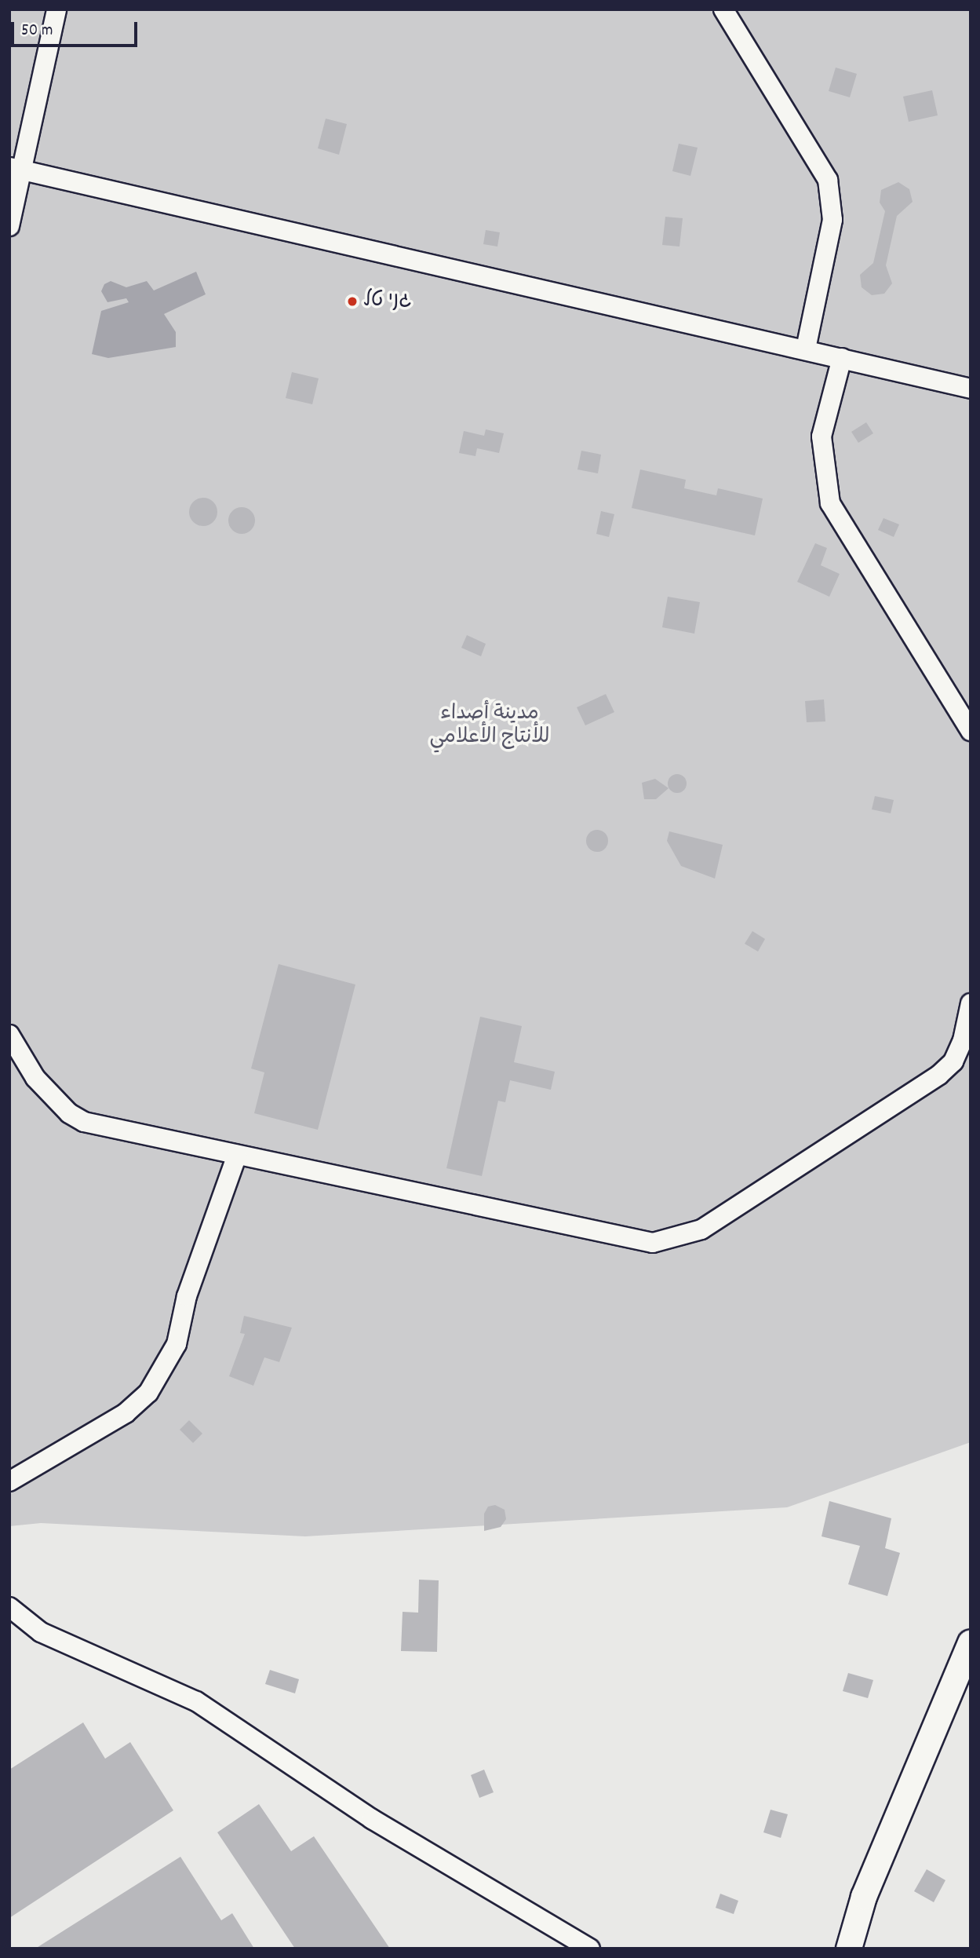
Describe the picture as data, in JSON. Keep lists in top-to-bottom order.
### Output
{
  "parks": ["مدينة أصداء للأنتاج الأعلامي"],
  "places": ["גני טל"],
  "scale_bar": "50 m"
}
